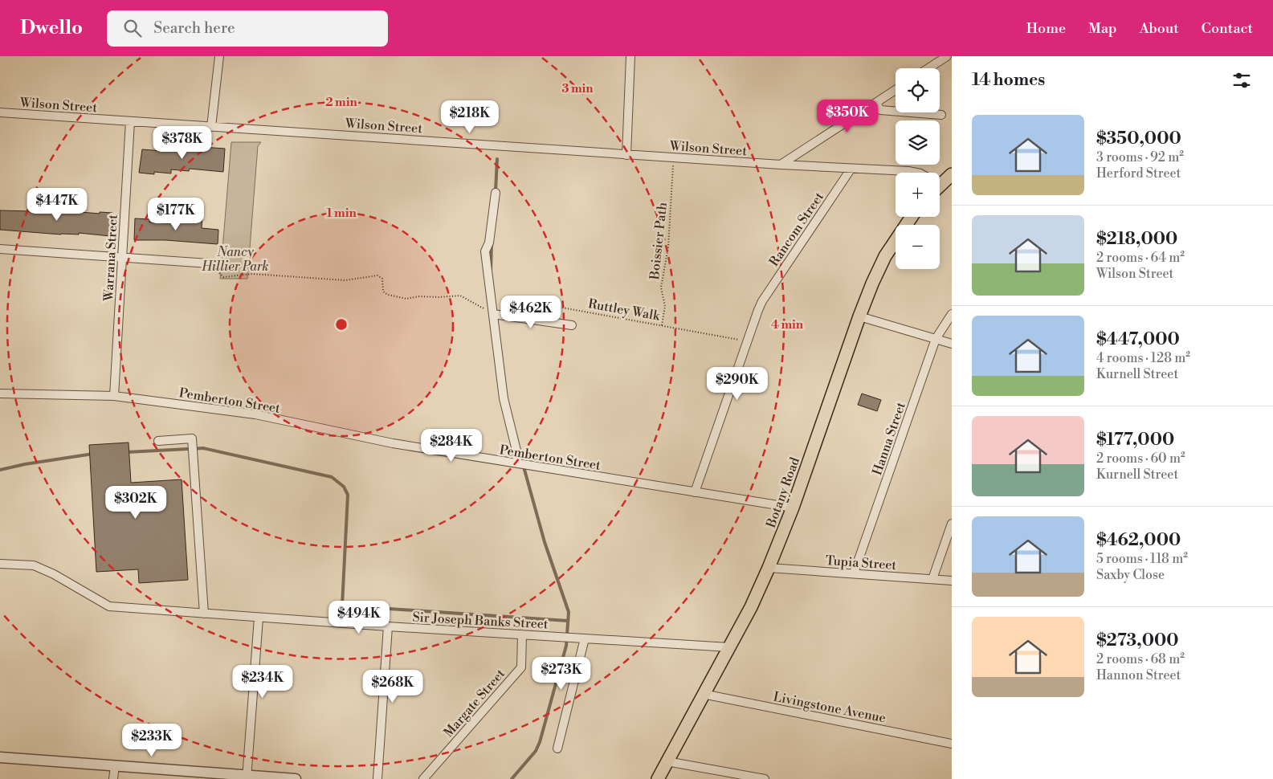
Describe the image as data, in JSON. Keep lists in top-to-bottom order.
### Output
{
  "streets": {
    "main road": ["Botany Road"],
    "street": [
      "Wilson Street",
      "Rancom Street",
      "Warrana Street",
      "Pemberton Street",
      "Hanna Street",
      "Tupia Street",
      "Sir Joseph Banks Street",
      "Margate Street",
      "Livingstone Avenue"
    ],
    "path": ["Boissier Path", "Ruttley Walk"]
  },
  "crossings": [
    ["Wilson Street", "Rancom Street"],
    ["Wilson Street", "Boissier Path"],
    ["Wilson Street", "Warrana Street"],
    ["Rancom Street", "Ruttley Walk"],
    ["Rancom Street", "Pemberton Street"],
    ["Boissier Path", "Ruttley Walk"],
    ["Warrana Street", "Pemberton Street"],
    ["Pemberton Street", "Botany Road"],
    ["Hanna Street", "Tupia Street"],
    ["Botany Road", "Tupia Street"],
    ["Botany Road", "Sir Joseph Banks Street"],
    ["Botany Road", "Livingstone Avenue"],
    ["Sir Joseph Banks Street", "Margate Street"]
  ],
  "parks": ["Nancy Hillier Park"],
  "page": {
    "header": "Dwello",
    "search": "Search here",
    "nav": [
      "Home",
      "Map",
      "About",
      "Contact"
    ],
    "heading": "14 homes",
    "map_buttons": ["+", "−"],
    "price": [
      "$350K",
      "$218K",
      "$378K",
      "$447K",
      "$177K",
      "$462K",
      "$290K",
      "$284K",
      "$302K",
      "$494K",
      "$273K",
      "$234K",
      "$268K",
      "$233K"
    ],
    "list": [
      {
        "name": "$350,000",
        "note": "3 rooms · 92 m² · Herford Street"
      },
      {
        "name": "$218,000",
        "note": "2 rooms · 64 m² · Wilson Street"
      },
      {
        "name": "$447,000",
        "note": "4 rooms · 128 m² · Kurnell Street"
      },
      {
        "name": "$177,000",
        "note": "2 rooms · 60 m² · Kurnell Street"
      },
      {
        "name": "$462,000",
        "note": "5 rooms · 118 m² · Saxby Close"
      },
      {
        "name": "$273,000",
        "note": "2 rooms · 68 m² · Hannon Street"
      }
    ]
  },
  "rings": [
    "3 min",
    "2 min",
    "1 min",
    "4 min"
  ]
}
